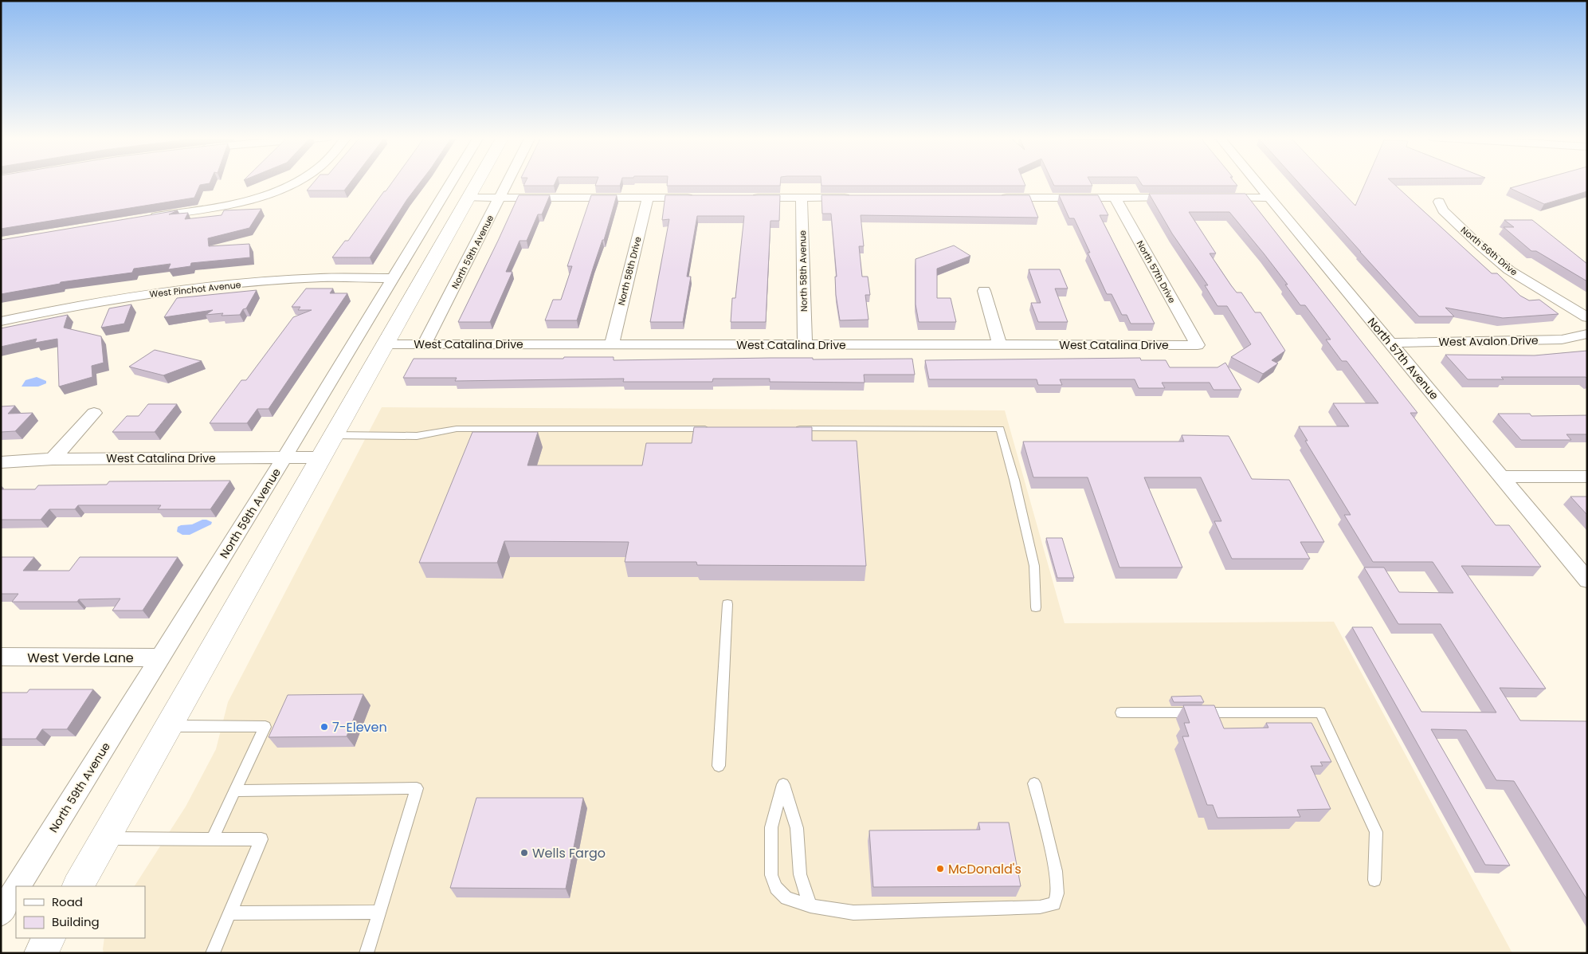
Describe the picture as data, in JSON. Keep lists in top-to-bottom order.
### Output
{
  "streets": {
    "street": [
      "North 56th Drive",
      "North 59th Avenue",
      "North 58th Drive",
      "North 58th Avenue",
      "North 57th Drive",
      "West Pinchot Avenue",
      "West Avalon Drive",
      "West Catalina Drive",
      "North 57th Avenue",
      "West Verde Lane"
    ]
  },
  "crossings": [
    ["North 59th Avenue", "West Pinchot Avenue"],
    ["North 59th Avenue", "West Catalina Drive"],
    ["North 59th Avenue", "West Verde Lane"],
    ["North 58th Drive", "West Catalina Drive"],
    ["North 58th Avenue", "West Catalina Drive"],
    ["North 57th Drive", "West Catalina Drive"],
    ["West Avalon Drive", "North 57th Avenue"]
  ],
  "places": ["7-Eleven", "Wells Fargo", "McDonald's"],
  "legend": ["Road", "Building"]
}
